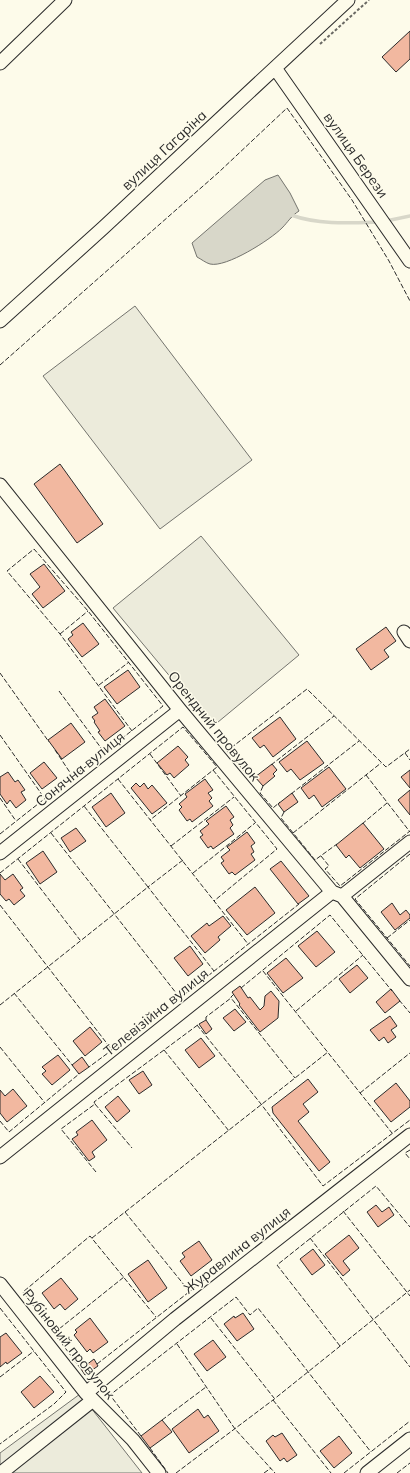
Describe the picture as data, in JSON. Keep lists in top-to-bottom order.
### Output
{
  "streets": {
    "street": [
      "вулиця Гагаріна",
      "вулиця Берези",
      "Орендний провулок",
      "Сонячна вулиця",
      "Телевізійна вулиця",
      "Журавлина вулиця",
      "Рубіновий провулок"
    ]
  },
  "crossings": [
    ["вулиця Гагаріна", "вулиця Берези"],
    ["Орендний провулок", "Сонячна вулиця"],
    ["Орендний провулок", "Телевізійна вулиця"],
    ["Журавлина вулиця", "Рубіновий провулок"]
  ]
}
